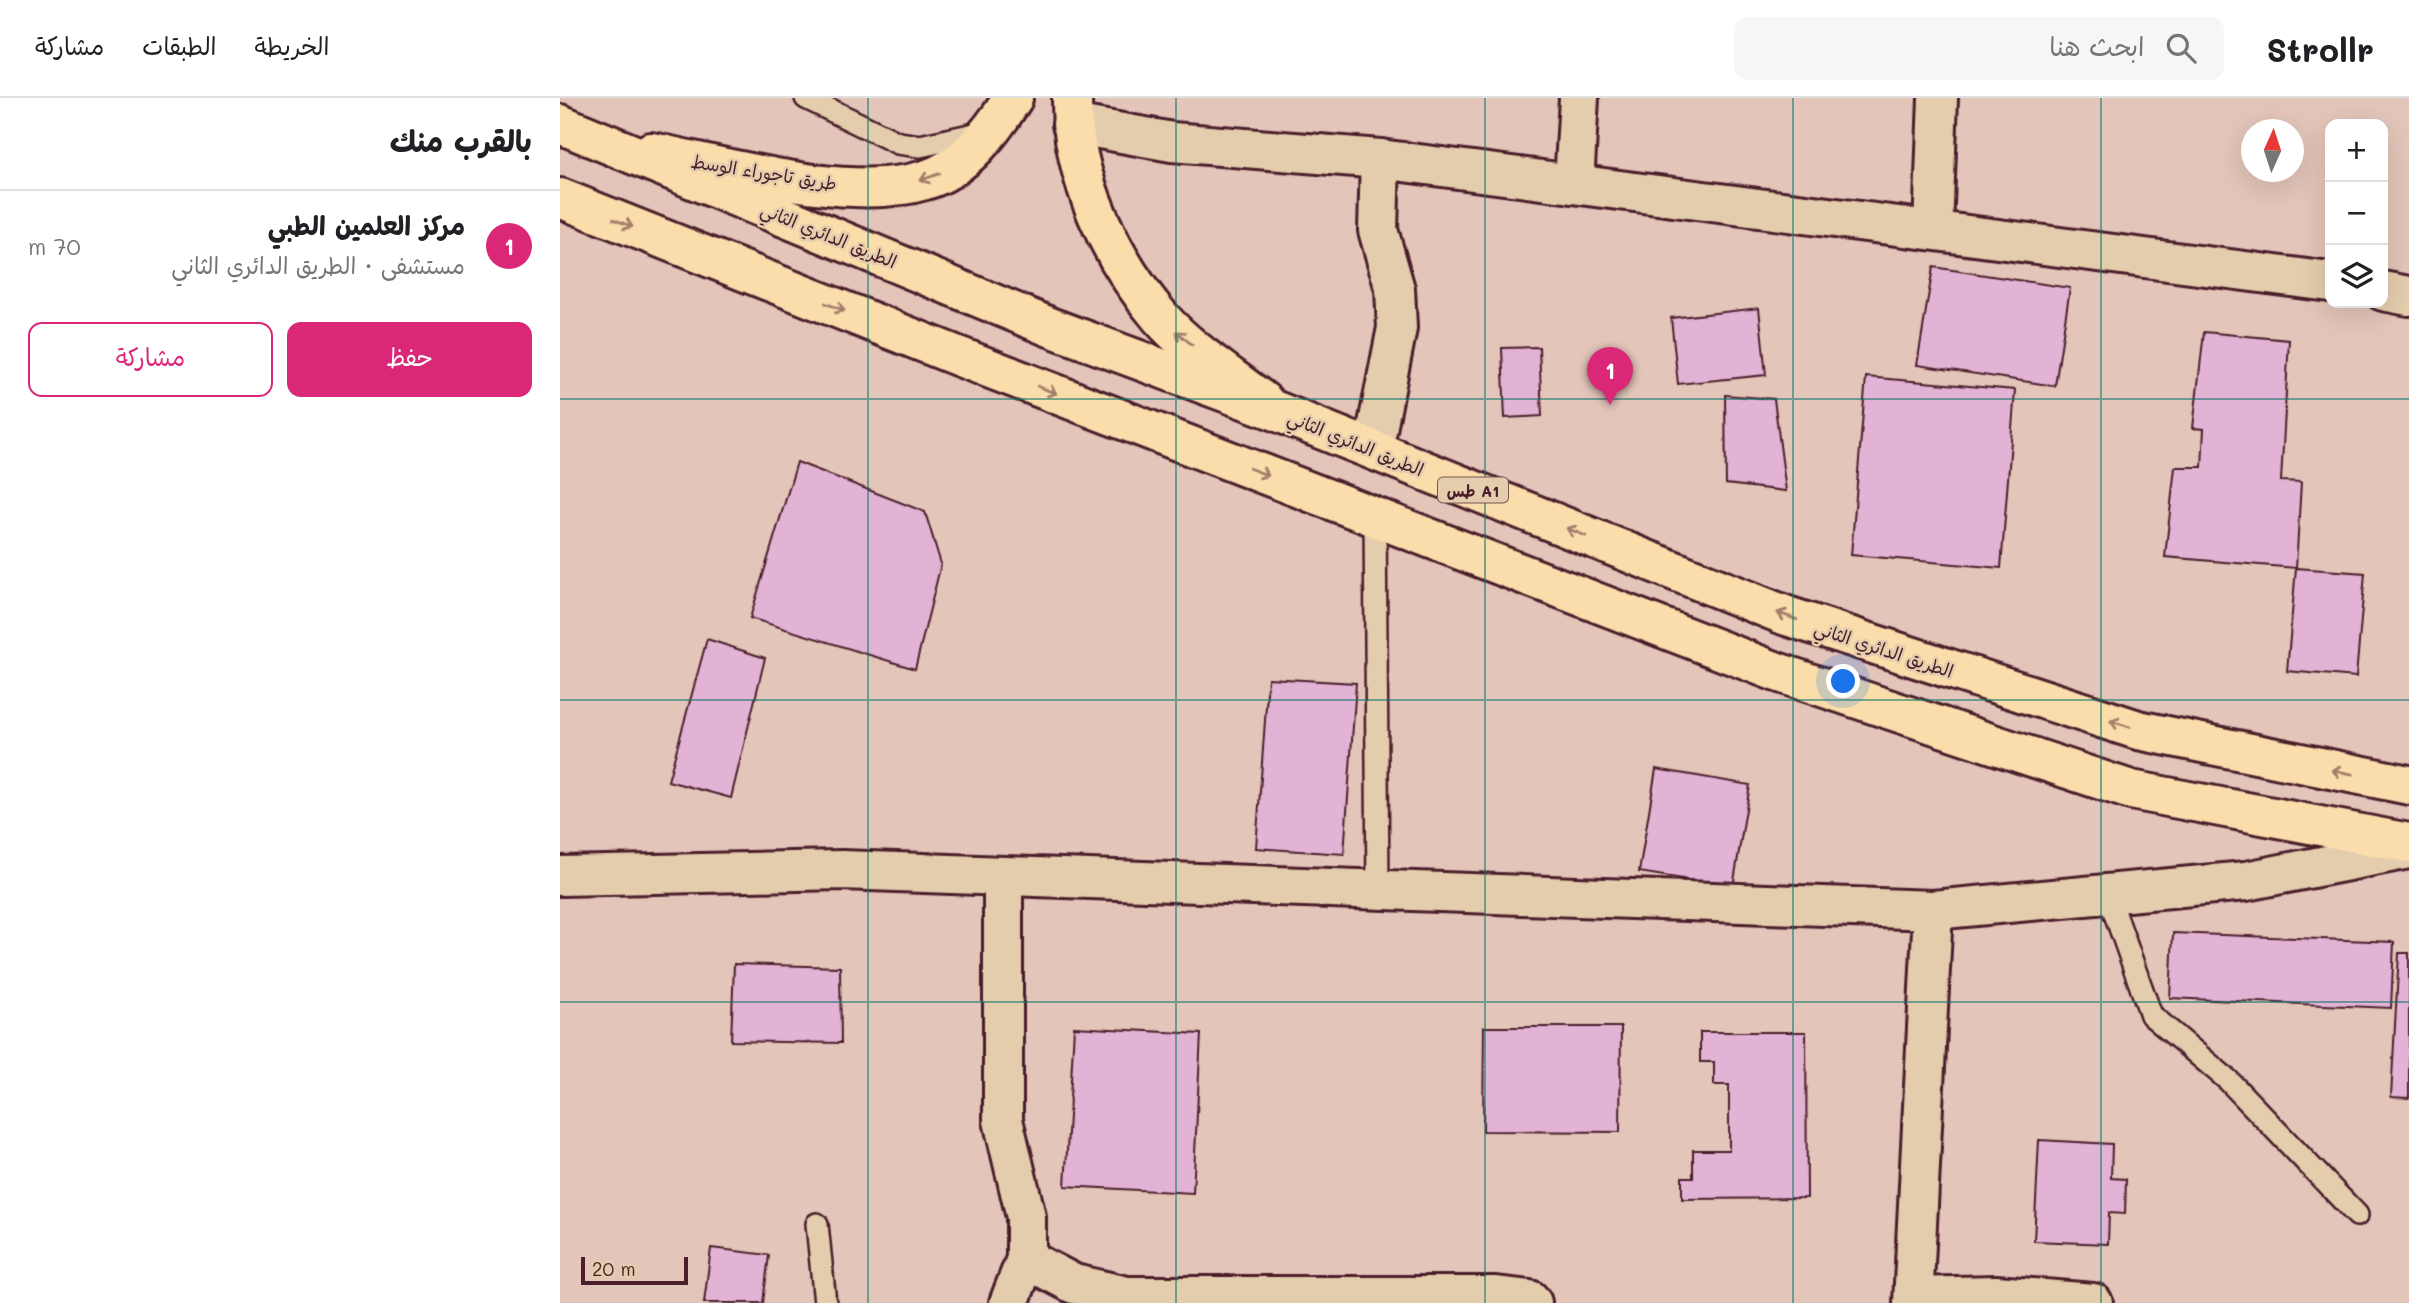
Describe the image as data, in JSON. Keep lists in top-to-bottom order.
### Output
{
  "streets": {
    "main road": ["طريق تاجوراء الوسط", "الطريق الدائري الثاني", "طس A1"]
  },
  "crossings": [
    ["طريق تاجوراء الوسط", "الطريق الدائري الثاني"]
  ],
  "scale_bar": "20 m",
  "north": "top",
  "page": {
    "header": "Strollr",
    "search": "ابحث هنا",
    "nav": ["الخريطة", "الطبقات", "مشاركة"],
    "heading": "بالقرب منك",
    "map_buttons": ["+", "−"],
    "list": [
      {
        "mark": "1",
        "name": "مركز العلمين الطبي",
        "note": "مستشفى · الطريق الدائري الثاني",
        "value": "70 m"
      }
    ],
    "buttons": ["حفظ", "مشاركة"],
    "pins": "1",
    "scale": "20 m"
  }
}
